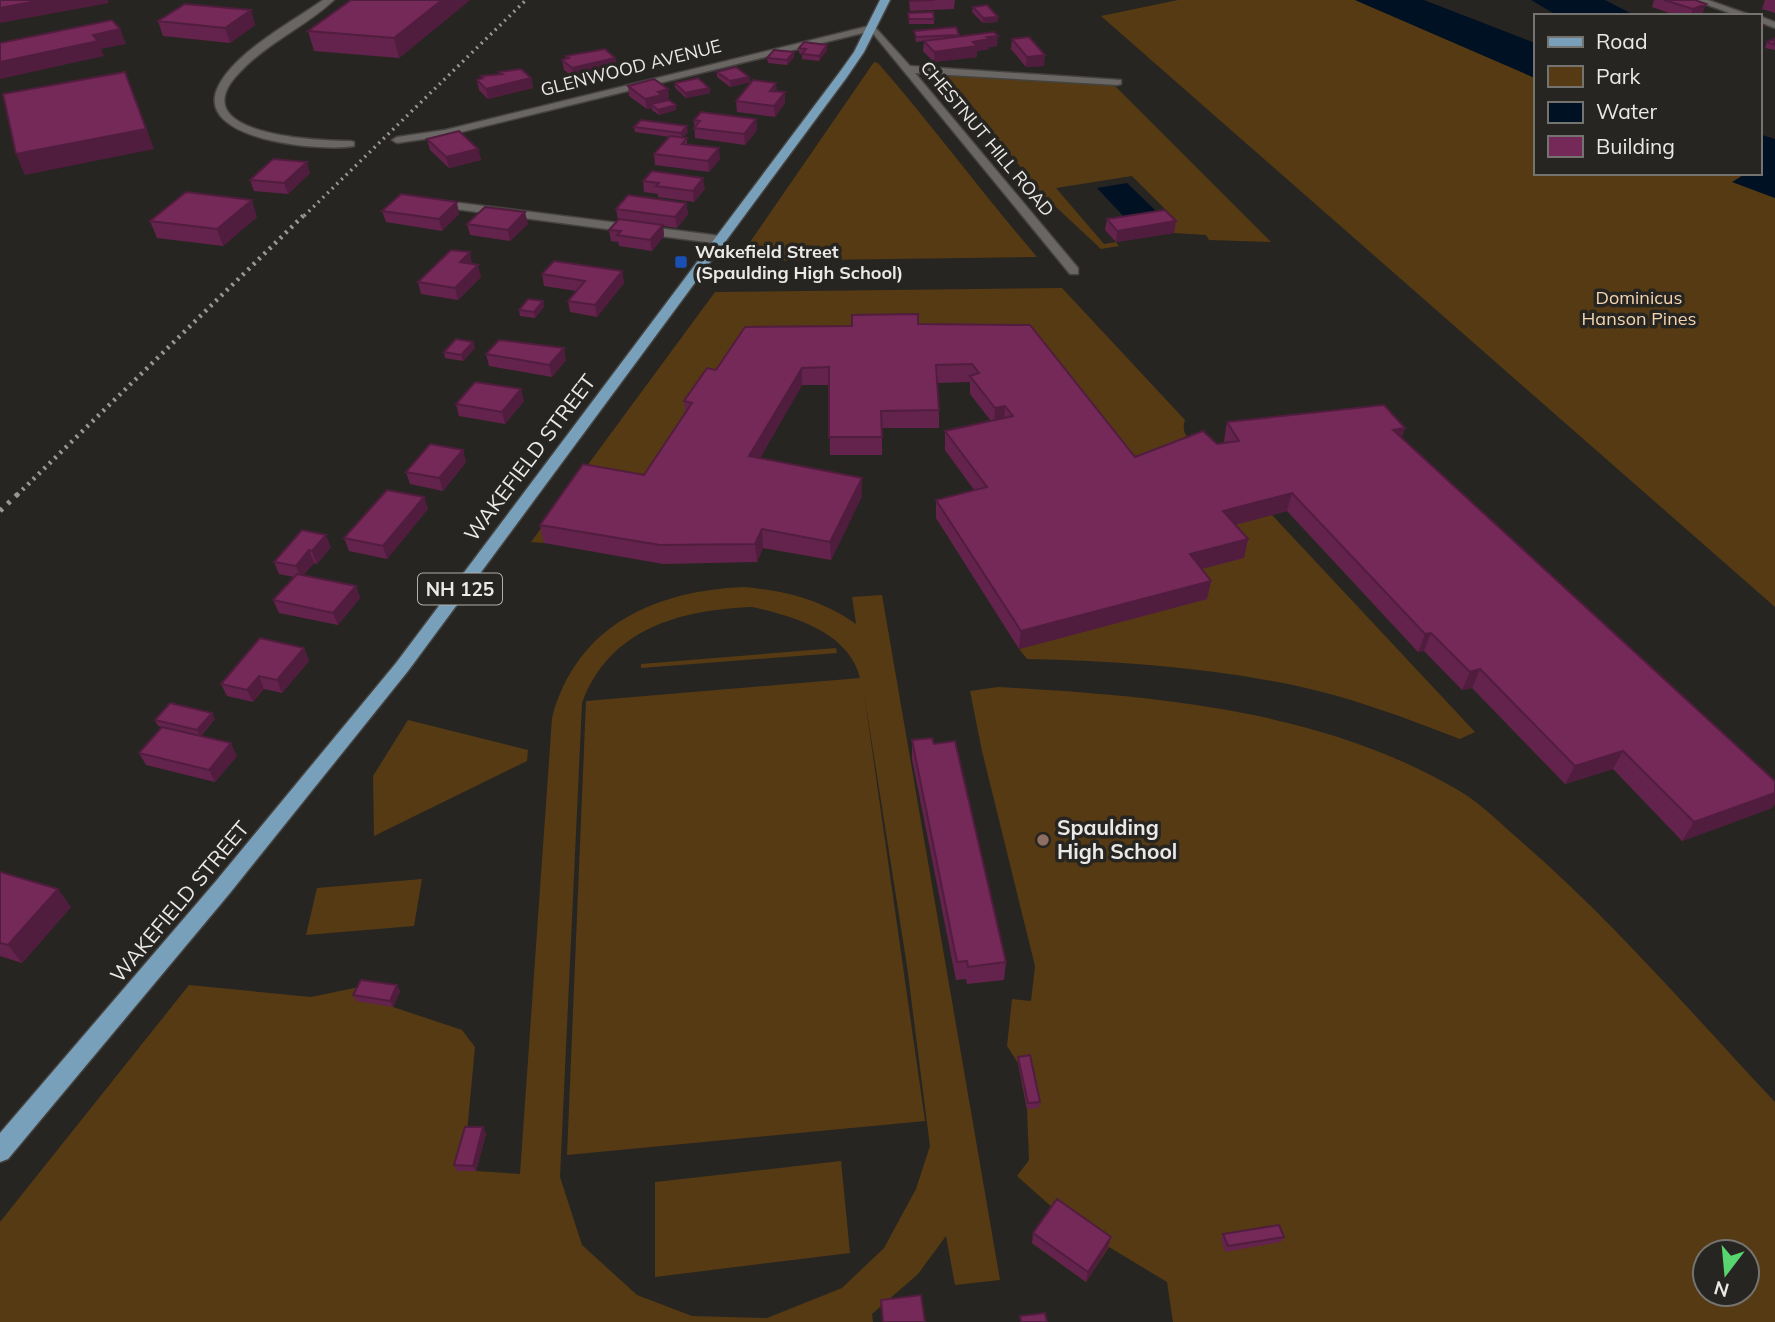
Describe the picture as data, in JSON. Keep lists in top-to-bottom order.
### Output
{
  "streets": {
    "main road": ["WAKEFIELD STREET", "NH 125"],
    "street": ["GLENWOOD AVENUE", "CHESTNUT HILL ROAD"]
  },
  "crossings": [
    ["GLENWOOD AVENUE", "CHESTNUT HILL ROAD"],
    ["GLENWOOD AVENUE", "WAKEFIELD STREET"],
    ["CHESTNUT HILL ROAD", "WAKEFIELD STREET"]
  ],
  "parks": ["Dominicus Hanson Pines"],
  "places": {
    "transit": ["Wakefield Street (Spaulding High School)"],
    "other": ["Spaulding High School"]
  },
  "legend": [
    "Road",
    "Park",
    "Water",
    "Building"
  ],
  "north": "bottom"
}
